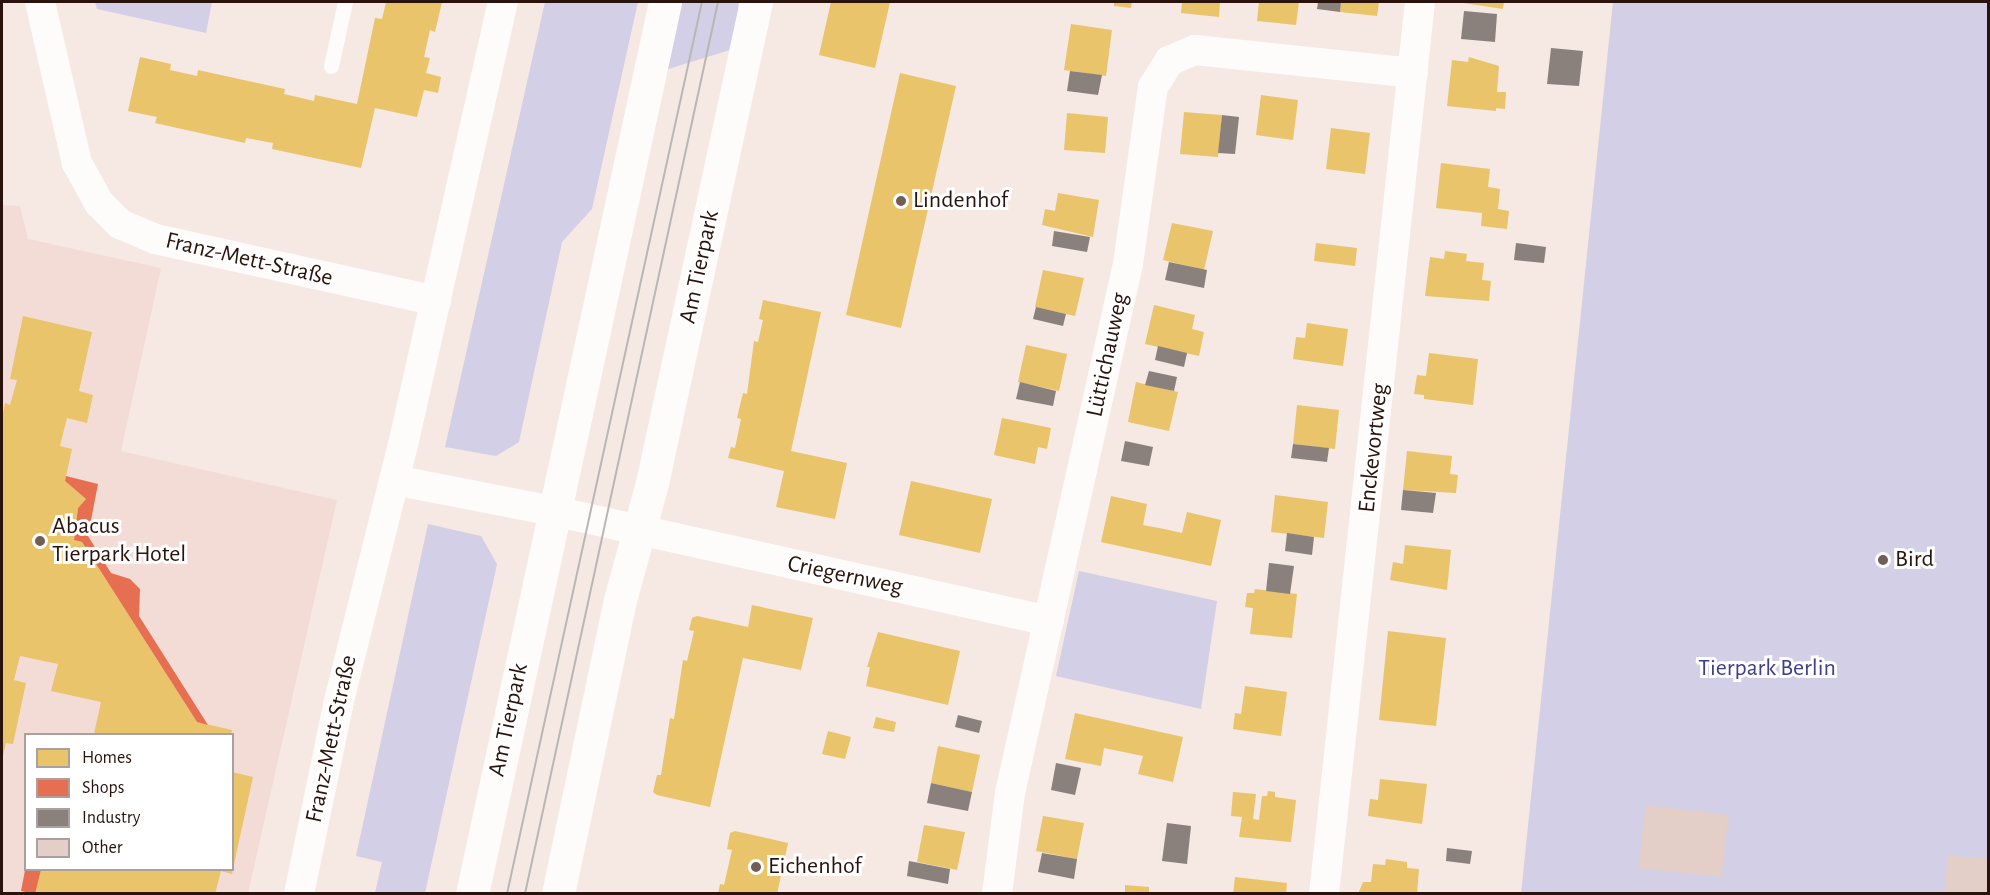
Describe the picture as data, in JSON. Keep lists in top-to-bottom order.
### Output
{
  "streets": {
    "main road": ["Am Tierpark"],
    "street": [
      "Franz-Mett-Straße",
      "Lüttichauweg",
      "Enckevortweg",
      "Criegernweg"
    ]
  },
  "crossings": [
    ["Am Tierpark", "Criegernweg"],
    ["Lüttichauweg", "Enckevortweg"],
    ["Lüttichauweg", "Criegernweg"]
  ],
  "parks": ["Tierpark Berlin"],
  "places": [
    "Lindenhof",
    "Abacus Tierpark Hotel",
    "Bird",
    "Eichenhof"
  ],
  "legend": [
    "Homes",
    "Shops",
    "Industry",
    "Other"
  ]
}
